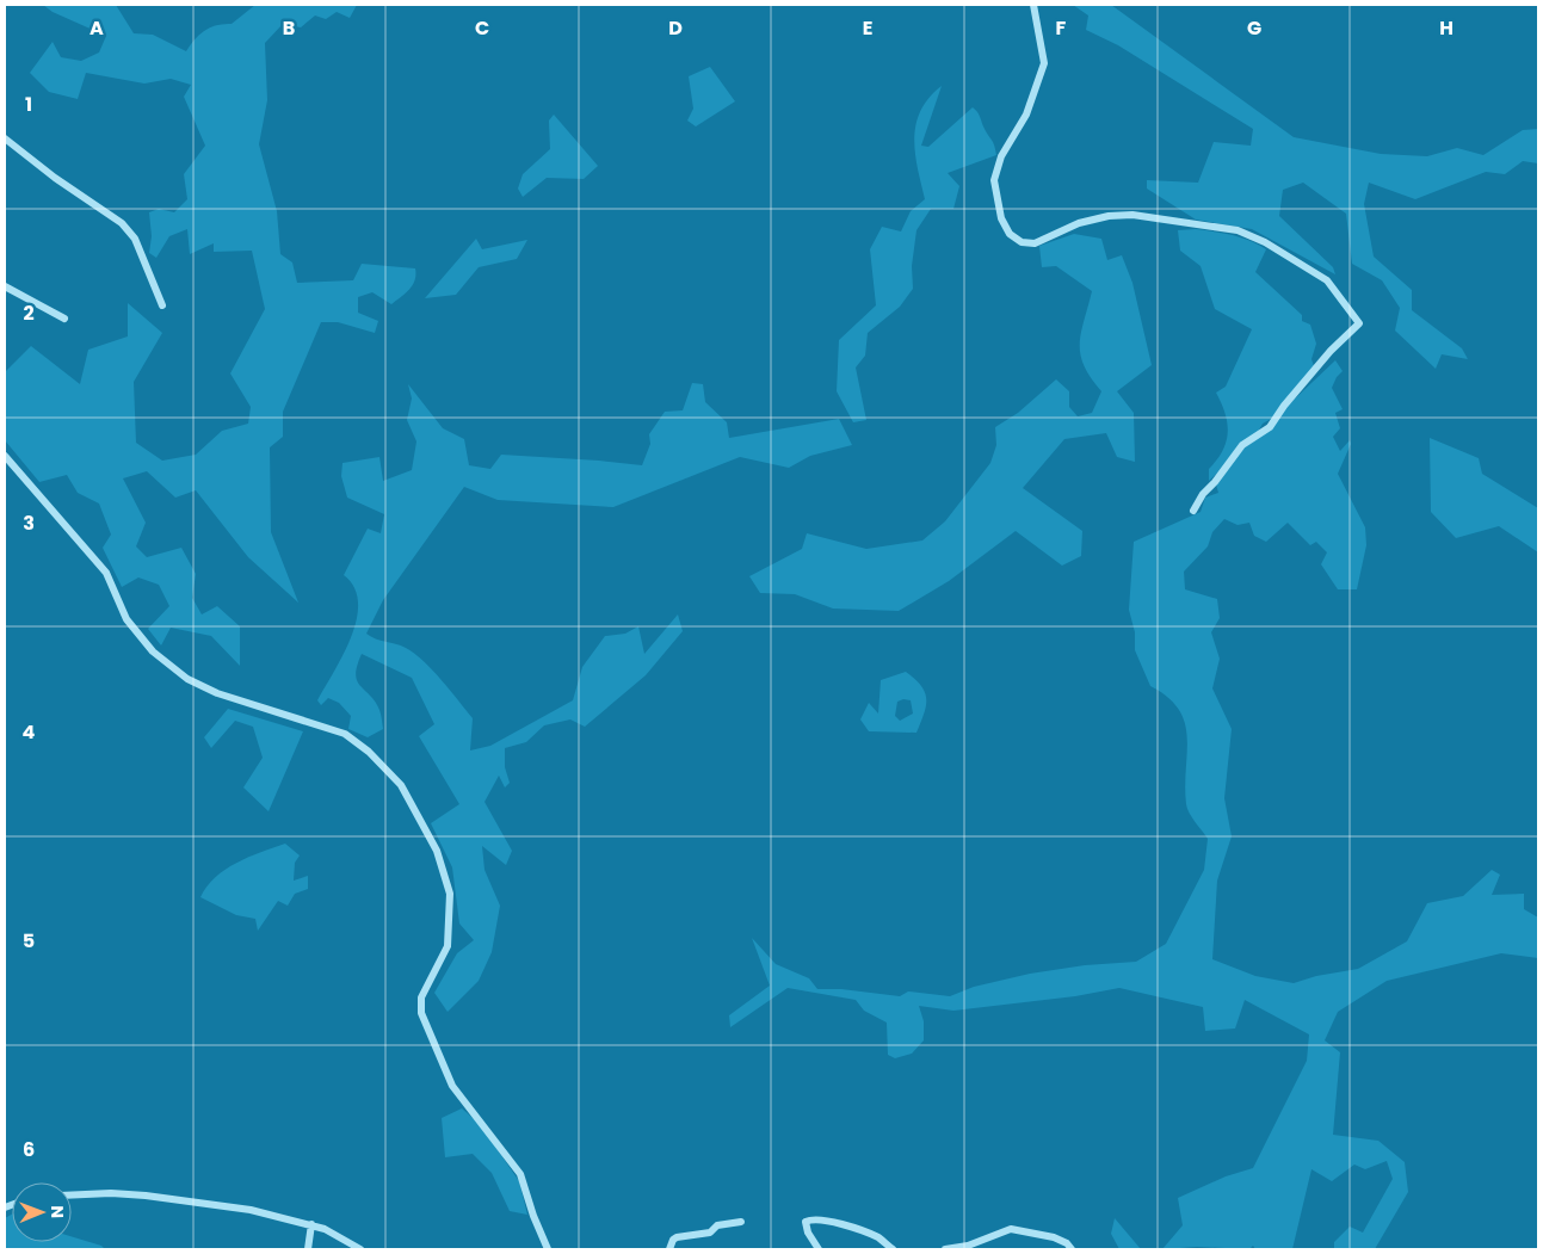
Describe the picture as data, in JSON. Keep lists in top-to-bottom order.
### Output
{
  "north": "right",
  "grid": {
    "columns": [
      "A",
      "B",
      "C",
      "D",
      "E",
      "F",
      "G",
      "H"
    ],
    "rows": [
      "1",
      "2",
      "3",
      "4",
      "5",
      "6"
    ]
  }
}
